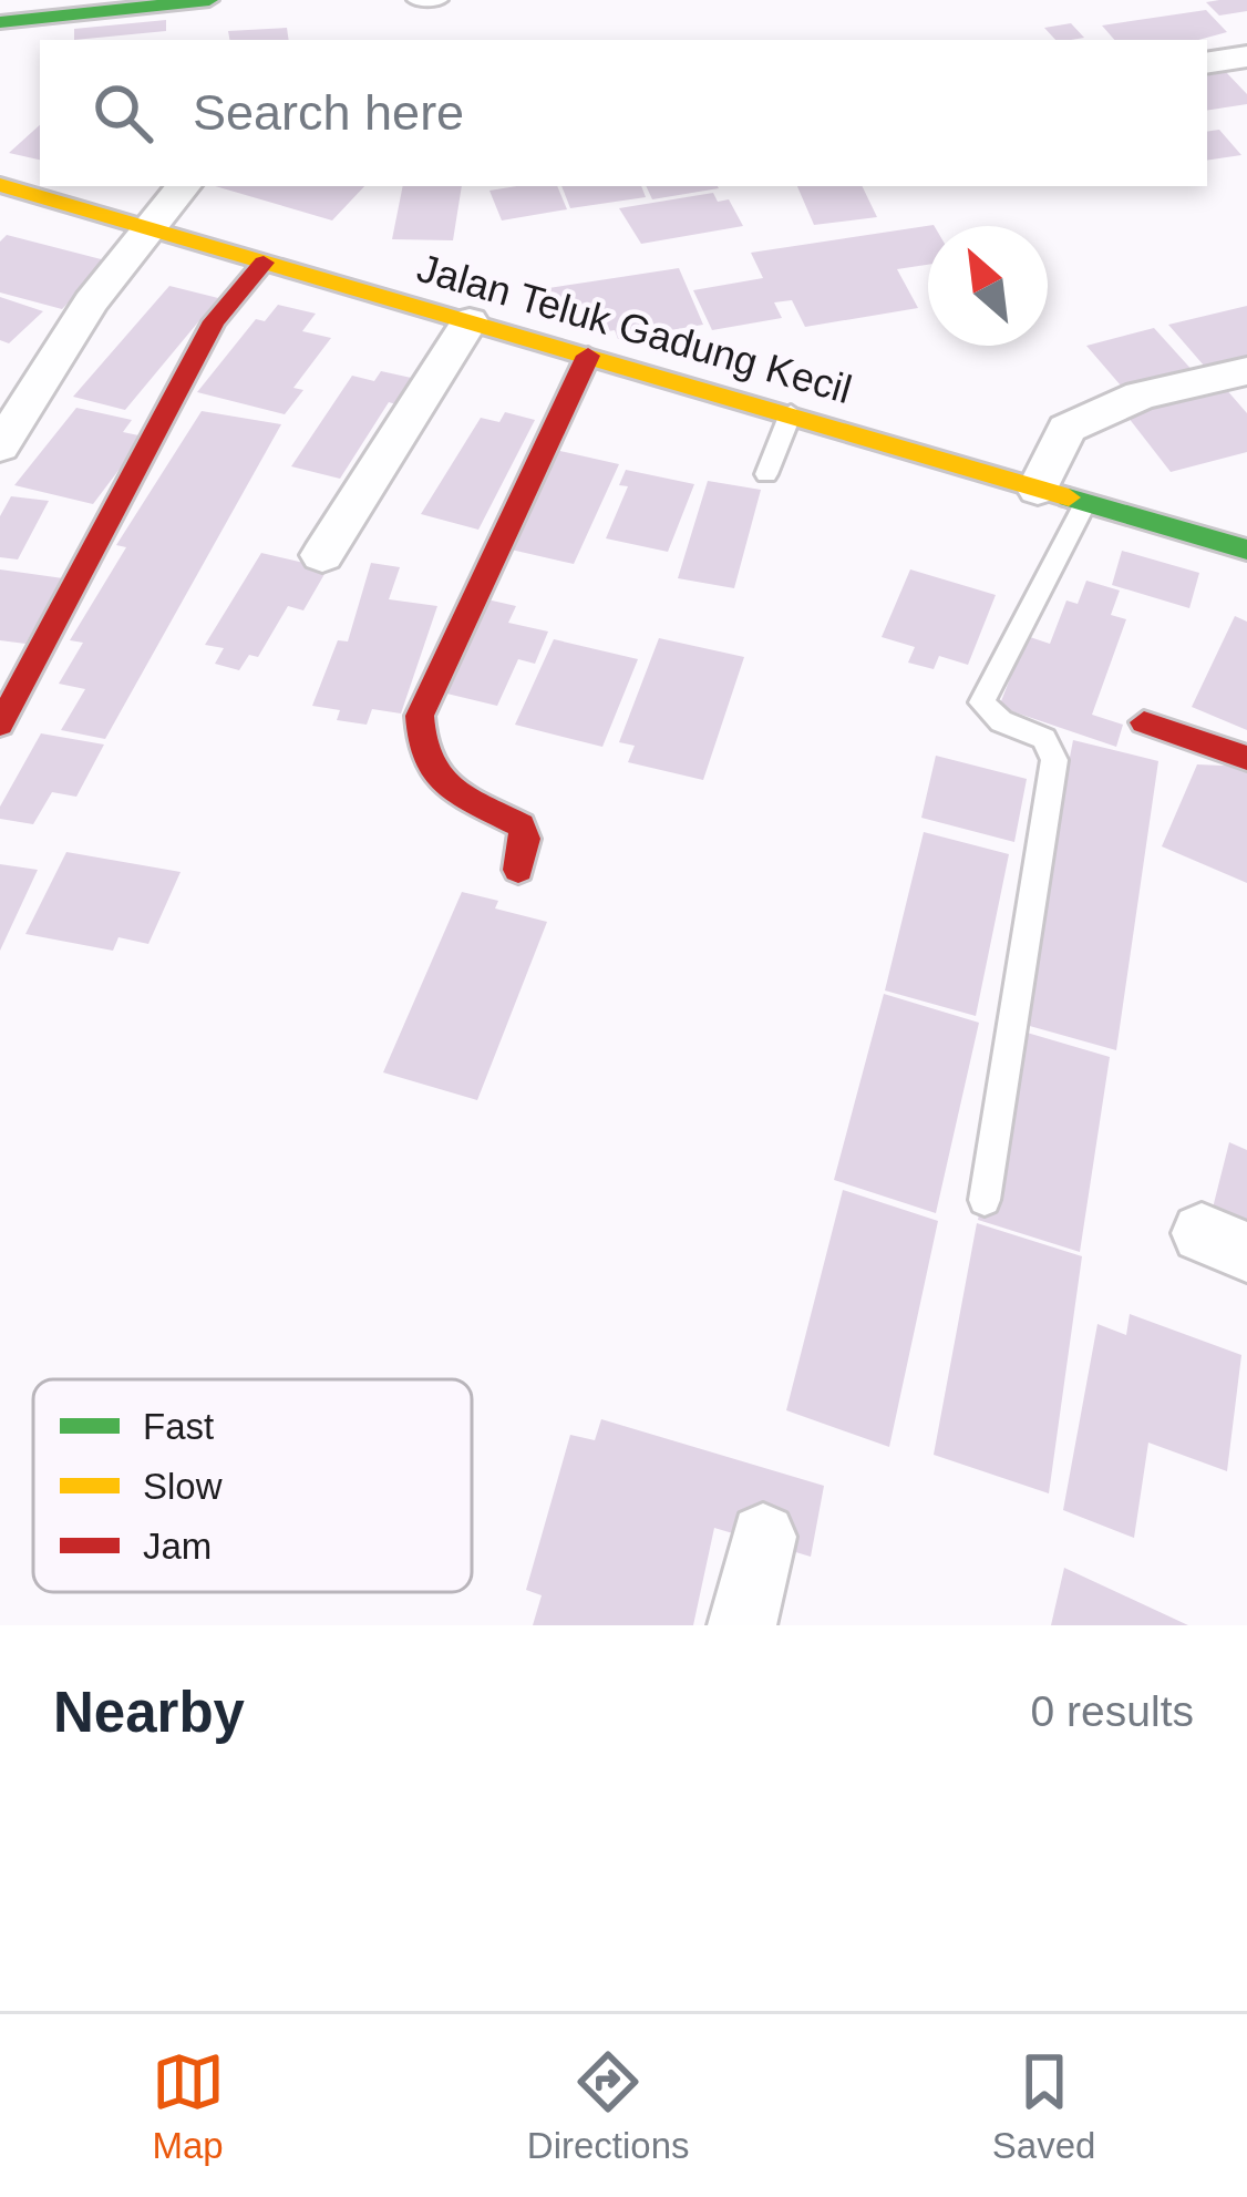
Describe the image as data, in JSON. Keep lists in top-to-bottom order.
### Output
{
  "streets": {
    "street": ["Jalan Teluk Gadung Kecil"]
  },
  "legend": ["Fast", "Slow", "Jam"],
  "north": "top left",
  "page": {
    "search": "Search here",
    "heading": ["Nearby", "0 results"],
    "nav": ["Map", "Directions", "Saved"]
  }
}
